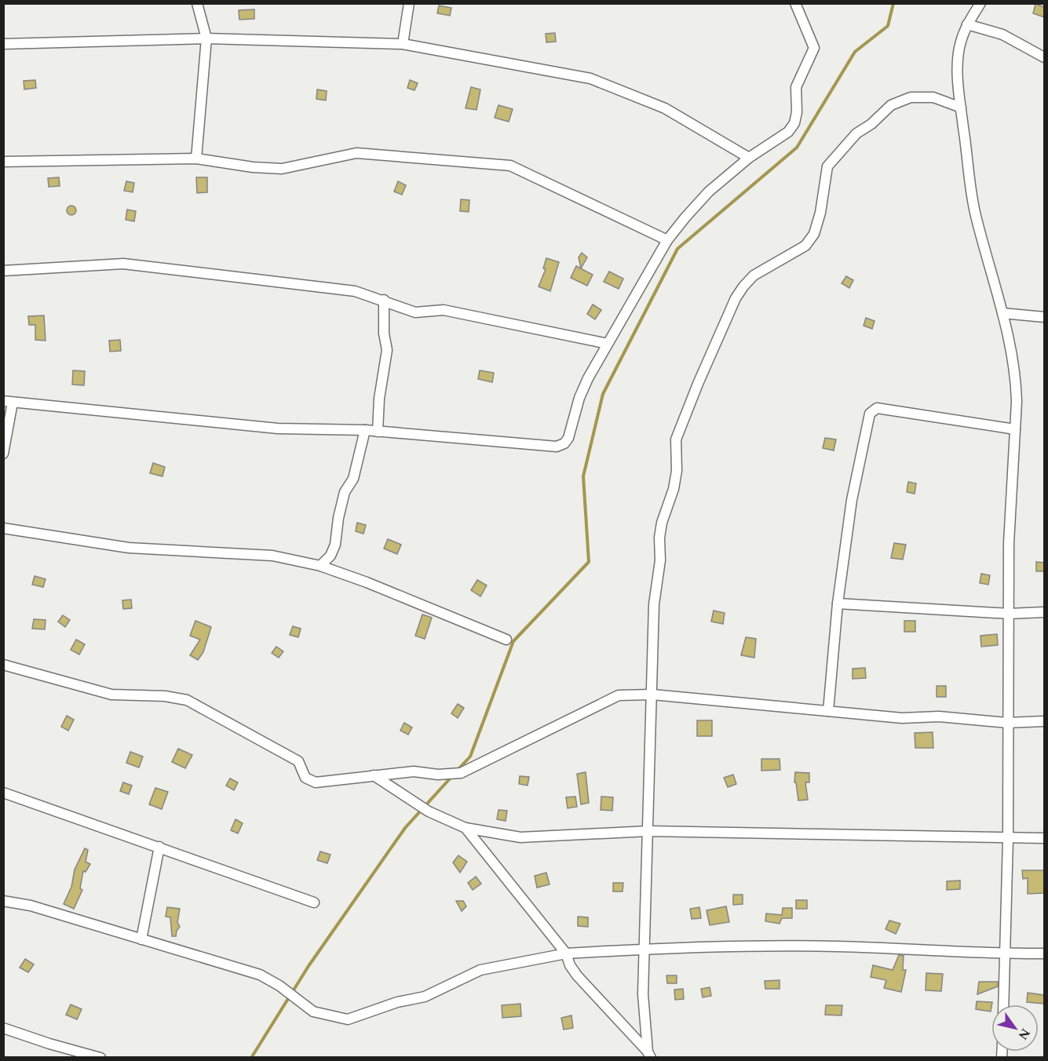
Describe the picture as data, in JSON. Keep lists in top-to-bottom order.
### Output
{
  "north": "bottom right"
}
